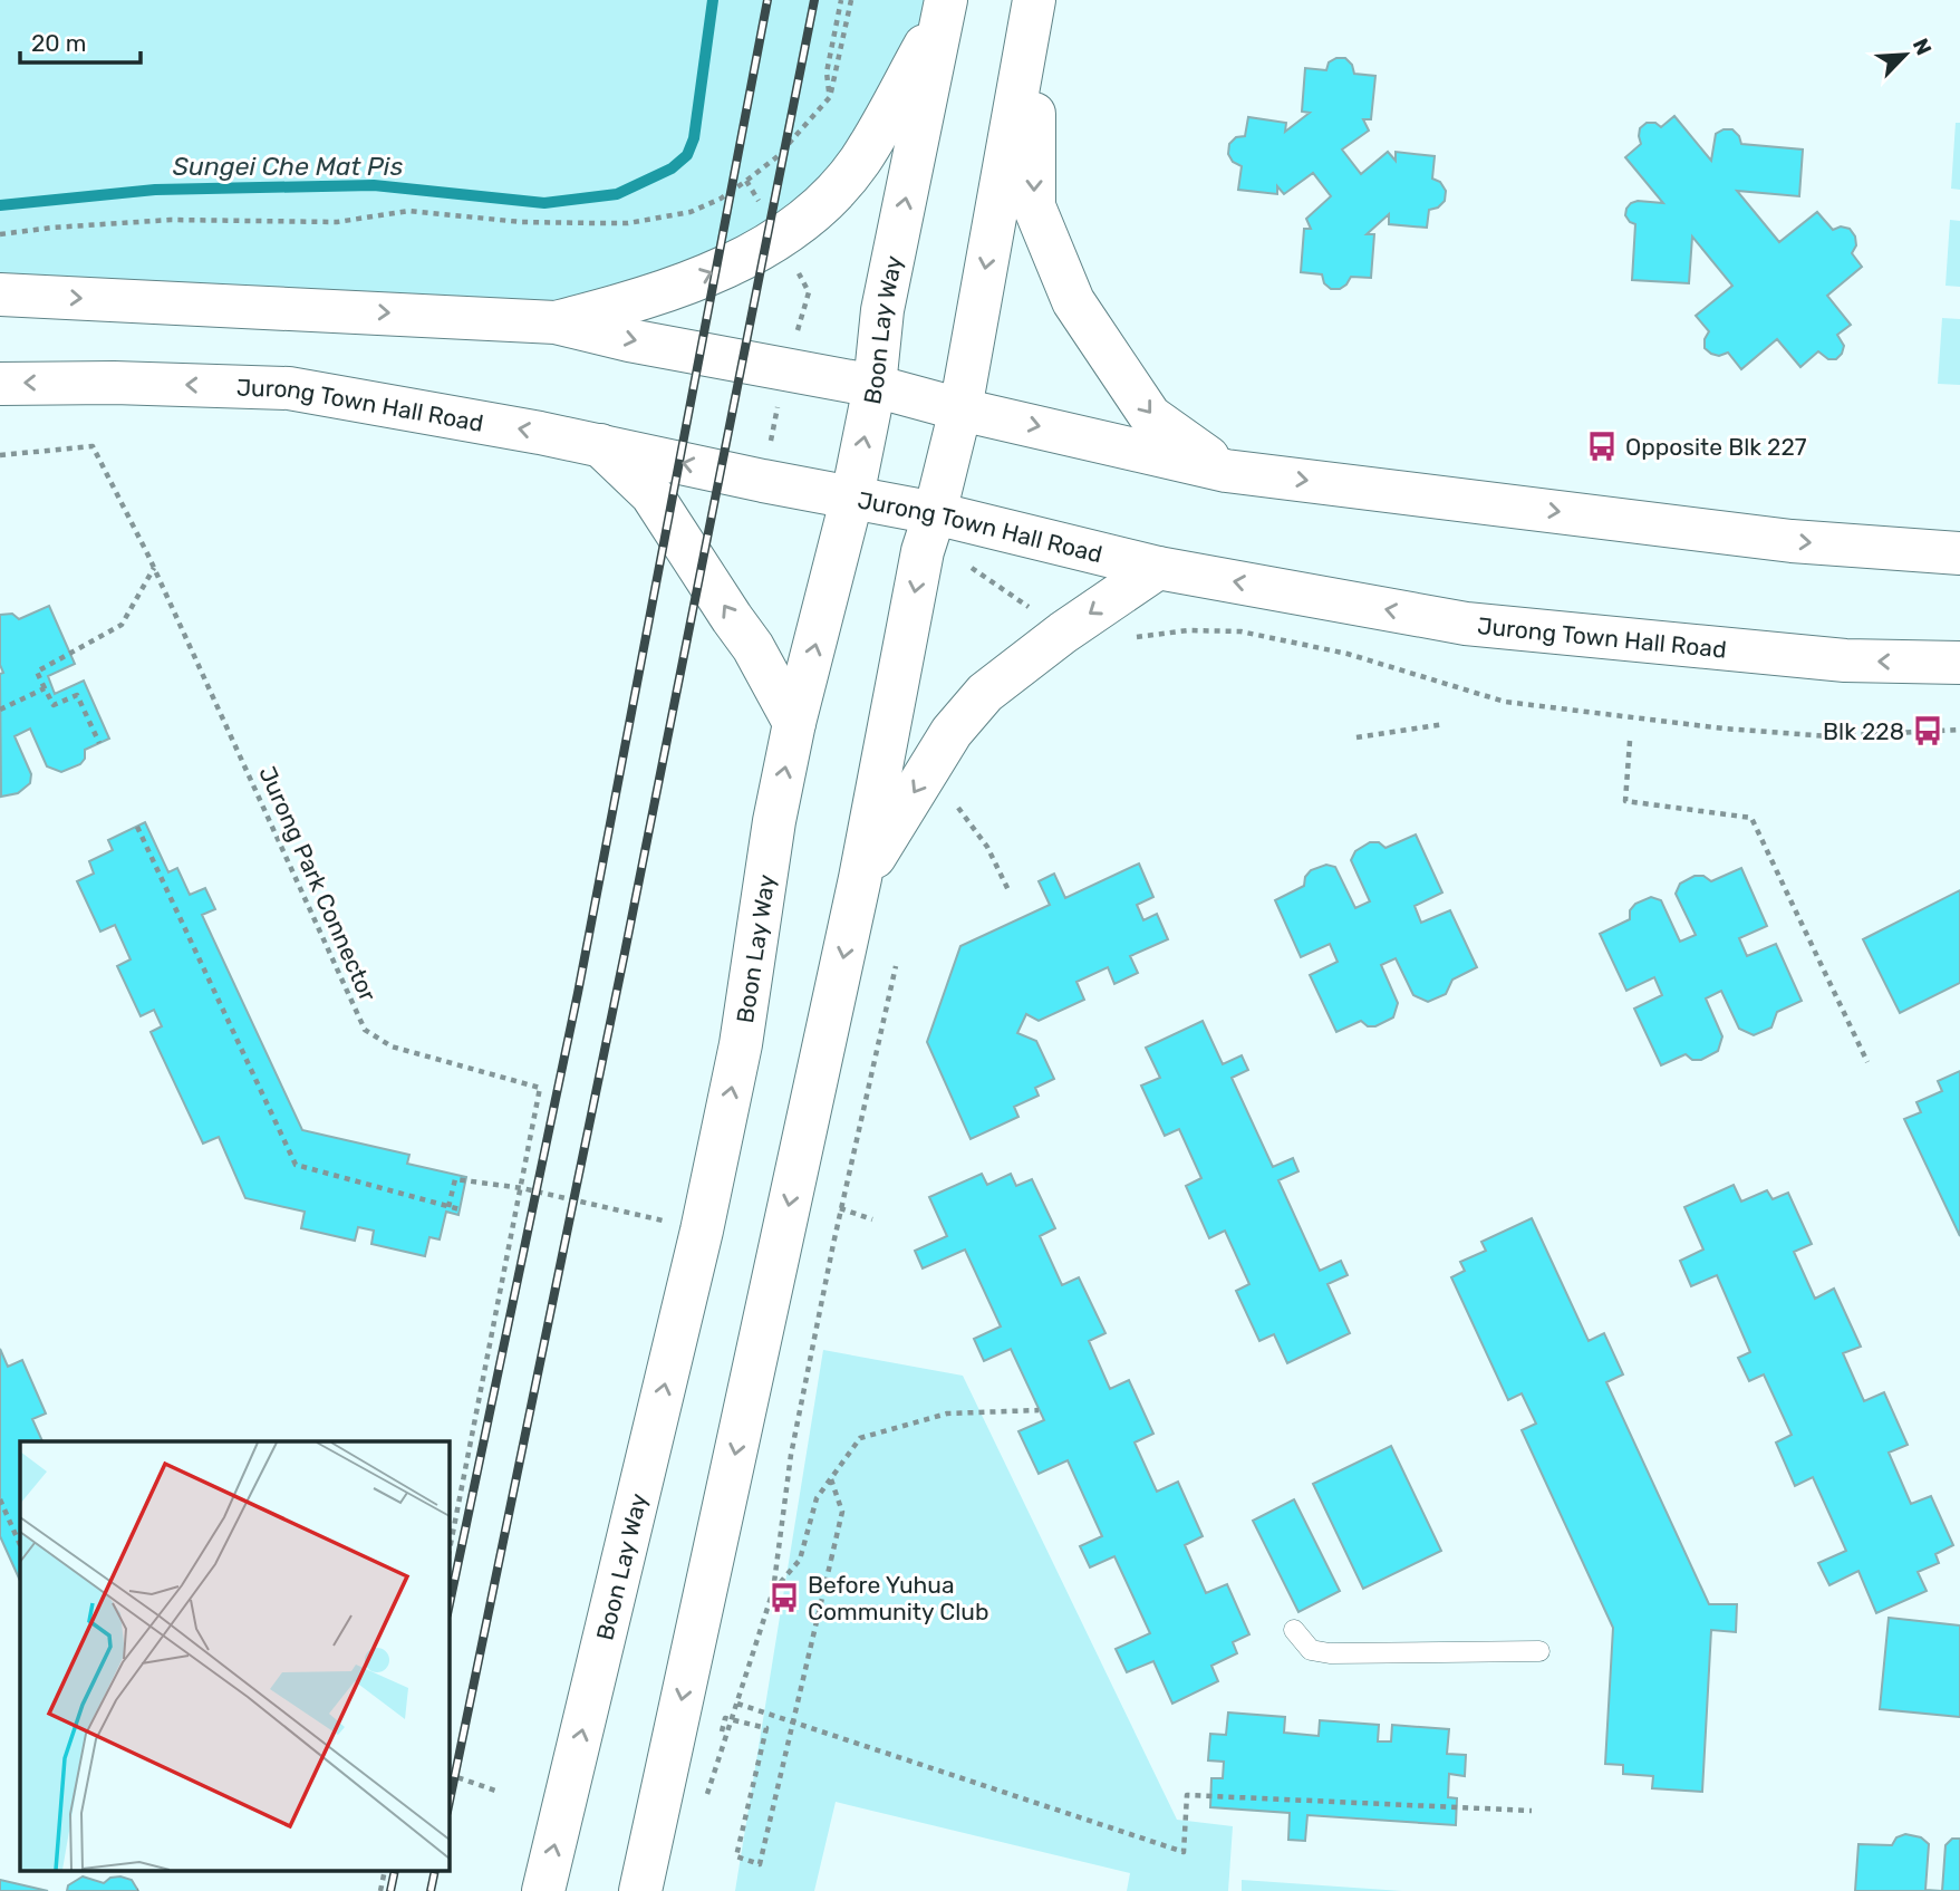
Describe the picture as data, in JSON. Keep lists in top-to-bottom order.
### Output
{
  "streets": {
    "main road": ["Boon Lay Way", "Jurong Town Hall Road"],
    "path": ["Jurong Park Connector"]
  },
  "crossings": [
    ["Boon Lay Way", "Jurong Town Hall Road"]
  ],
  "water": ["Sungei Che Mat Pis"],
  "places": {
    "bus stop": ["Opposite Blk 227", "Blk 228", "Before Yuhua Community Club"]
  },
  "scale_bar": "20 m",
  "north": "top right"
}
